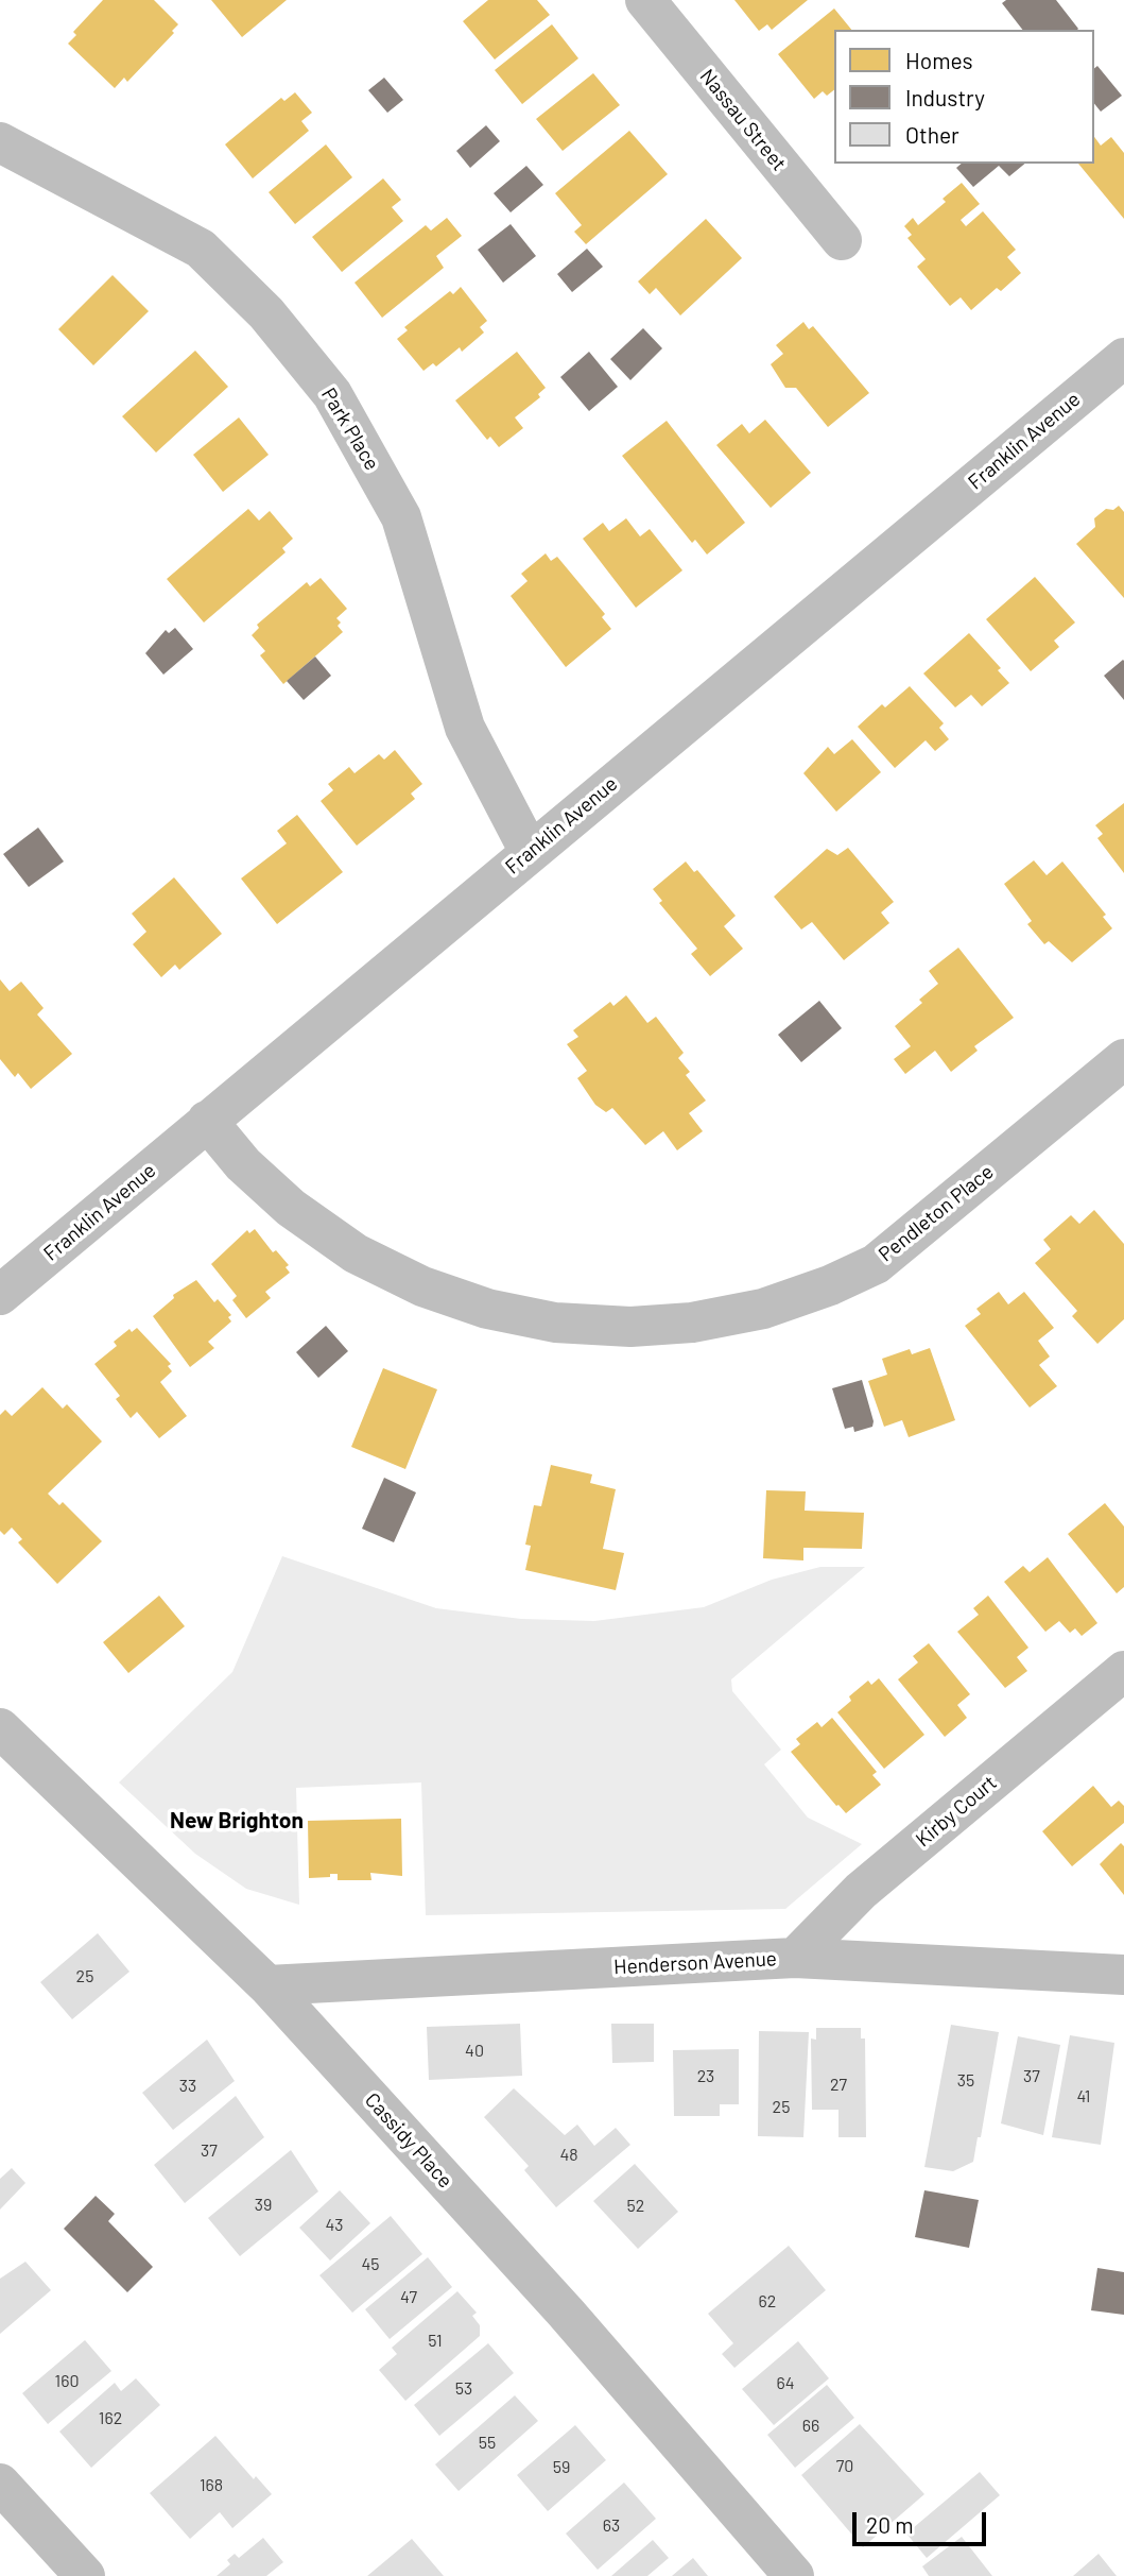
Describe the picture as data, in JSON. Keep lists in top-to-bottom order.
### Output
{
  "streets": {
    "street": [
      "Nassau Street",
      "Park Place",
      "Franklin Avenue",
      "Pendleton Place",
      "Kirby Court",
      "Henderson Avenue",
      "Cassidy Place"
    ]
  },
  "crossings": [
    ["Park Place", "Franklin Avenue"],
    ["Franklin Avenue", "Pendleton Place"],
    ["Kirby Court", "Henderson Avenue"],
    ["Henderson Avenue", "Cassidy Place"]
  ],
  "districts": ["New Brighton"],
  "house_numbers": [
    "25",
    "40",
    "23",
    "37",
    "35",
    "27",
    "33",
    "41",
    "25",
    "37",
    "48",
    "39",
    "52",
    "43",
    "45",
    "47",
    "62",
    "51",
    "160",
    "64",
    "53",
    "162",
    "66",
    "55",
    "70",
    "59",
    "168",
    "63"
  ],
  "legend": ["Homes", "Industry", "Other"],
  "scale_bar": "20 m"
}
